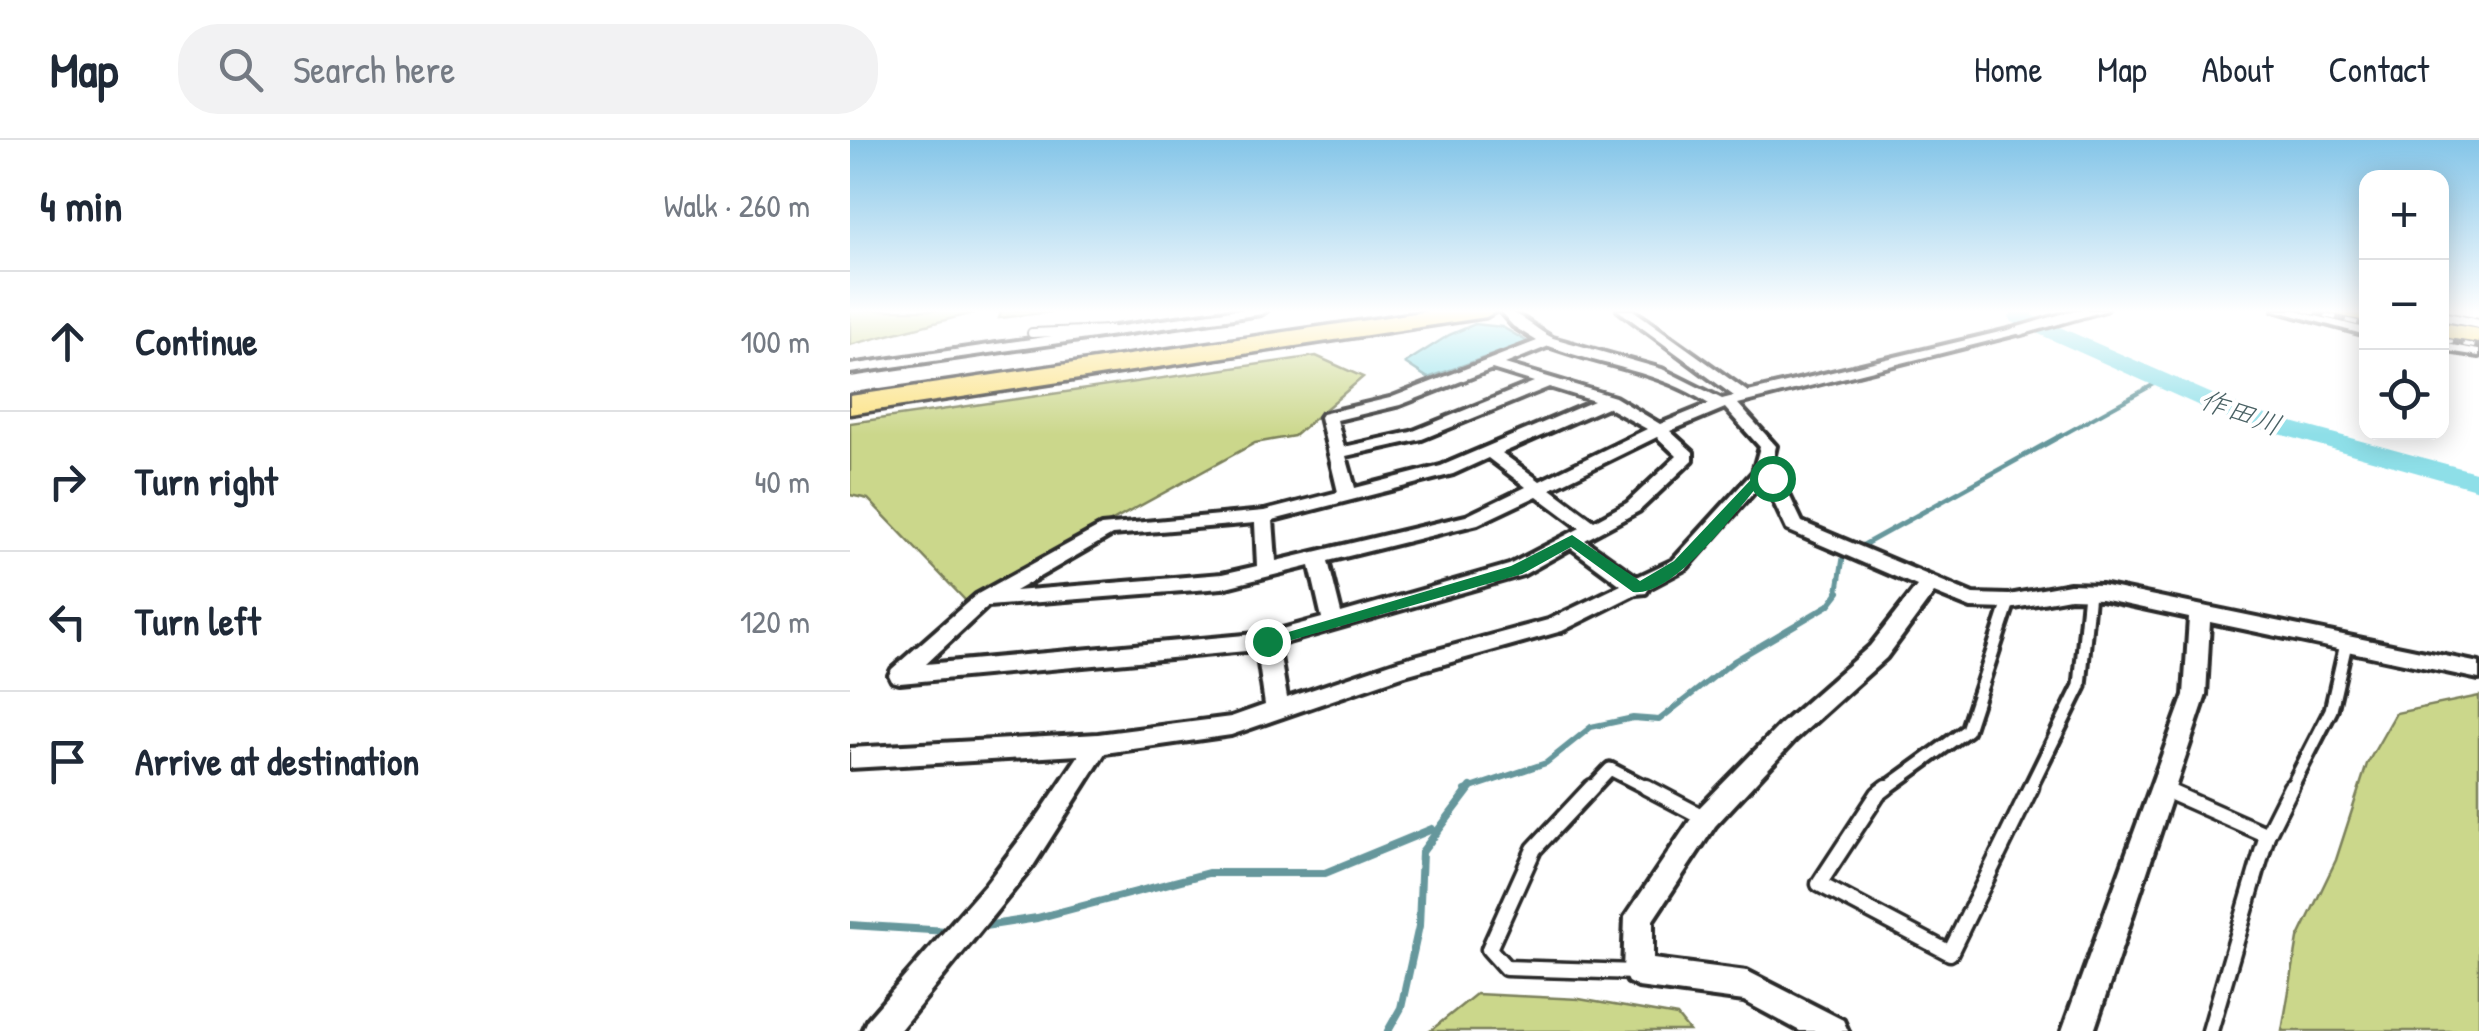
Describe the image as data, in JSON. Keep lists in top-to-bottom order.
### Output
{
  "water": ["作田川"],
  "page": {
    "header": "Map",
    "search": "Search here",
    "nav": [
      "Home",
      "Map",
      "About",
      "Contact"
    ],
    "heading": ["4 min", "Walk · 260 m"],
    "map_buttons": ["+", "−"],
    "list": [
      ["Continue", "100 m"],
      ["Turn right", "40 m"],
      ["Turn left", "120 m"],
      "Arrive at destination"
    ]
  }
}
